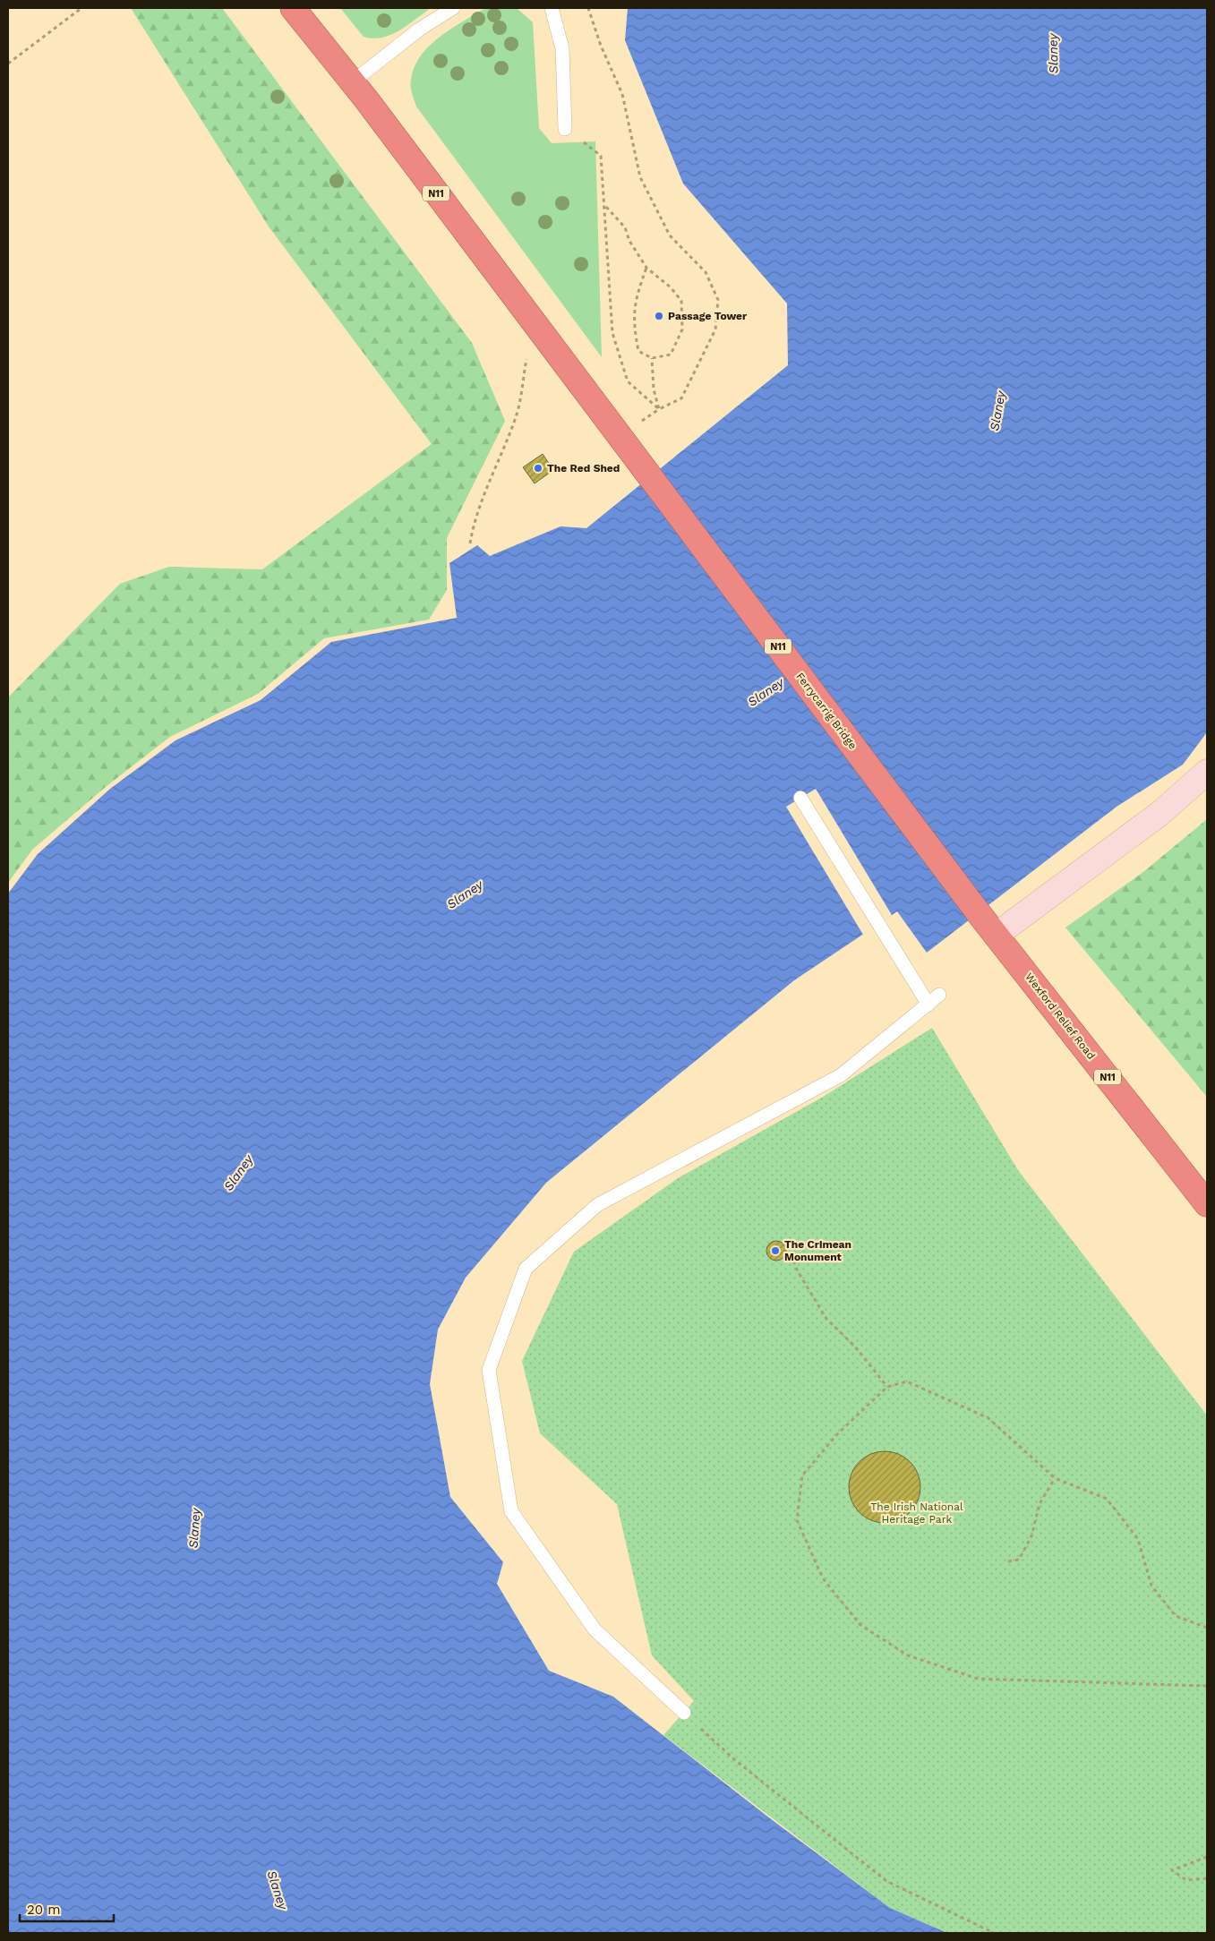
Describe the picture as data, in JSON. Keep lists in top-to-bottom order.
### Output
{
  "streets": {
    "highway": ["N11", "Ferrycarrig Bridge", "Wexford Relief Road"]
  },
  "crossings": [
    ["N11", "Ferrycarrig Bridge"],
    ["Ferrycarrig Bridge", "Wexford Relief Road"]
  ],
  "water": ["Slaney"],
  "parks": ["The Irish National Heritage Park"],
  "places": ["Passage Tower", "The Red Shed", "The Crimean Monument"],
  "scale_bar": "20 m"
}
